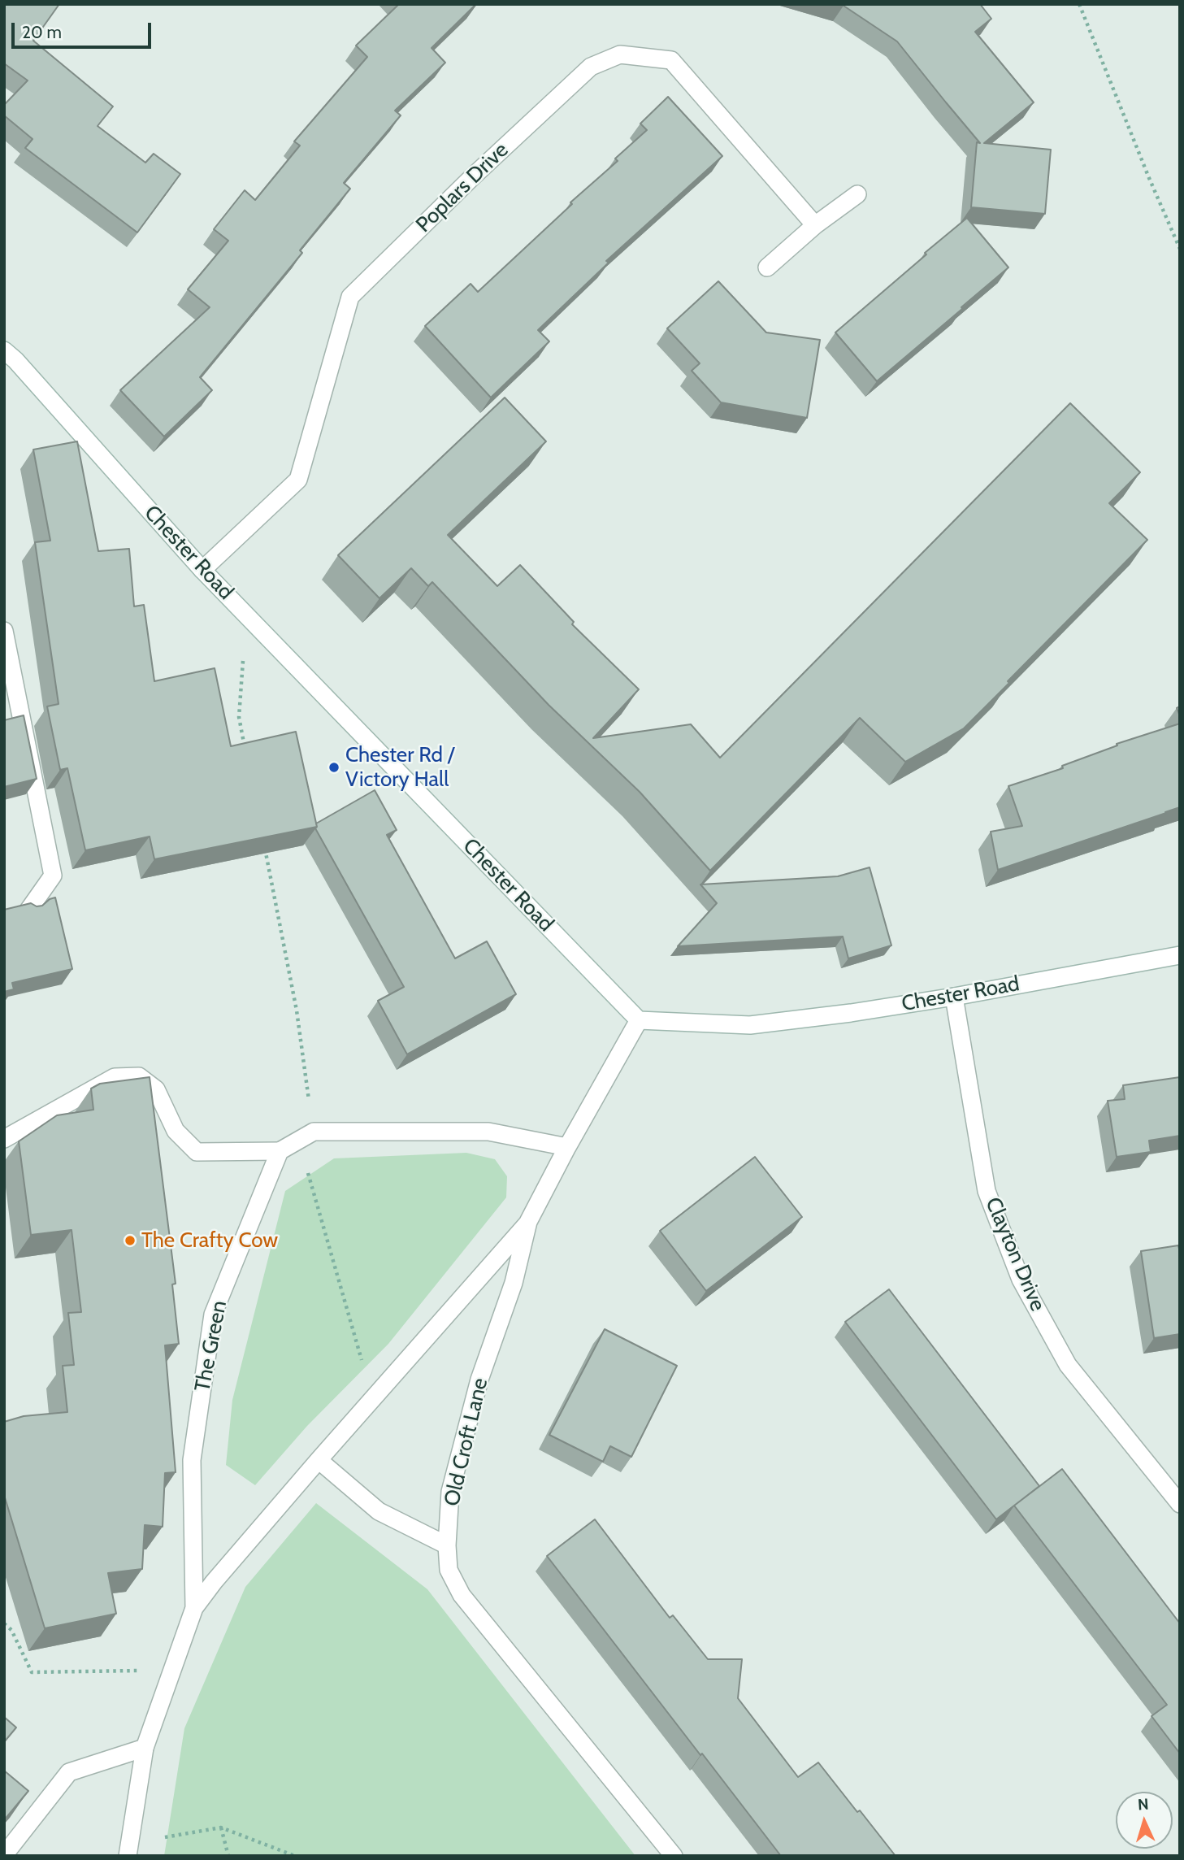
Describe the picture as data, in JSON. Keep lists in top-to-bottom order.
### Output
{
  "streets": {
    "street": [
      "Poplars Drive",
      "Chester Road",
      "Clayton Drive",
      "The Green",
      "Old Croft Lane"
    ]
  },
  "crossings": [
    ["Poplars Drive", "Chester Road"],
    ["Chester Road", "Clayton Drive"],
    ["Chester Road", "Old Croft Lane"],
    ["The Green", "Old Croft Lane"]
  ],
  "places": ["Chester Rd / Victory Hall", "The Crafty Cow"],
  "scale_bar": "20 m",
  "north": "top"
}
